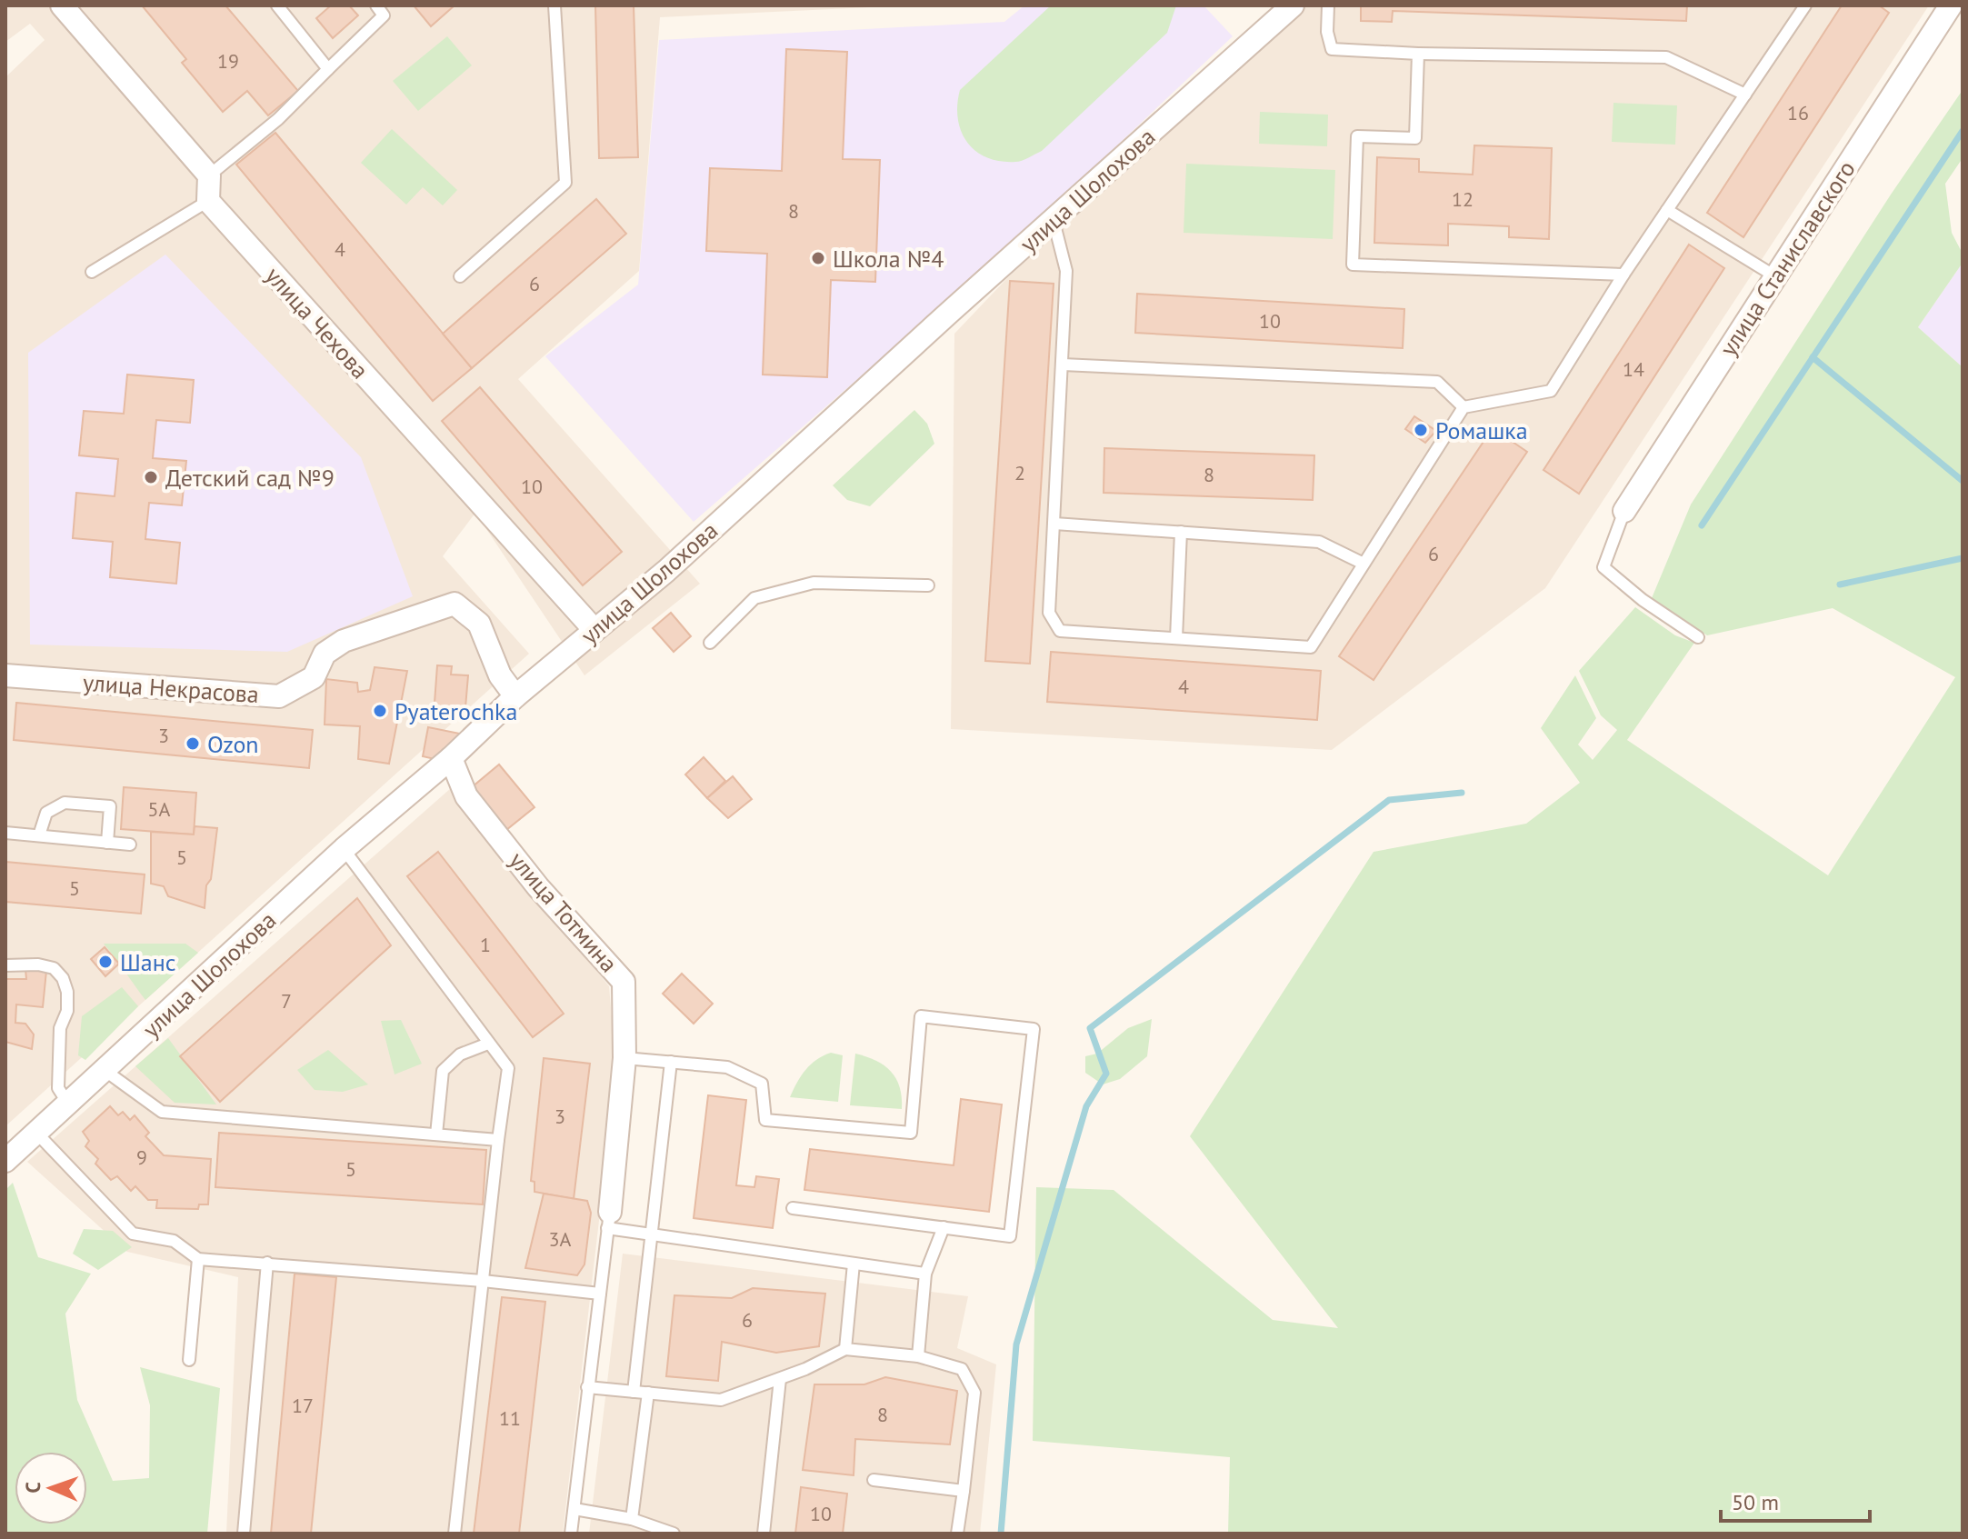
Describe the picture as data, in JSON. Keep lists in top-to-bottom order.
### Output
{
  "streets": {
    "street": [
      "улица Шолохова",
      "улица Станиславского",
      "улица Чехова",
      "улица Некрасова",
      "улица Тотмина"
    ]
  },
  "crossings": [
    ["улица Шолохова", "улица Чехова"],
    ["улица Шолохова", "улица Некрасова"],
    ["улица Шолохова", "улица Тотмина"]
  ],
  "places": [
    "Школа №4",
    "Ромашка",
    "Детский сад №9",
    "Pyaterochka",
    "Ozon",
    "Шанс"
  ],
  "house_numbers": [
    "19",
    "16",
    "12",
    "8",
    "4",
    "6",
    "10",
    "14",
    "2",
    "8",
    "10",
    "6",
    "4",
    "3",
    "5А",
    "5",
    "5",
    "1",
    "7",
    "3",
    "9",
    "5",
    "3А",
    "6",
    "17",
    "8",
    "11",
    "10"
  ],
  "scale_bar": "50 m",
  "north": "left"
}
